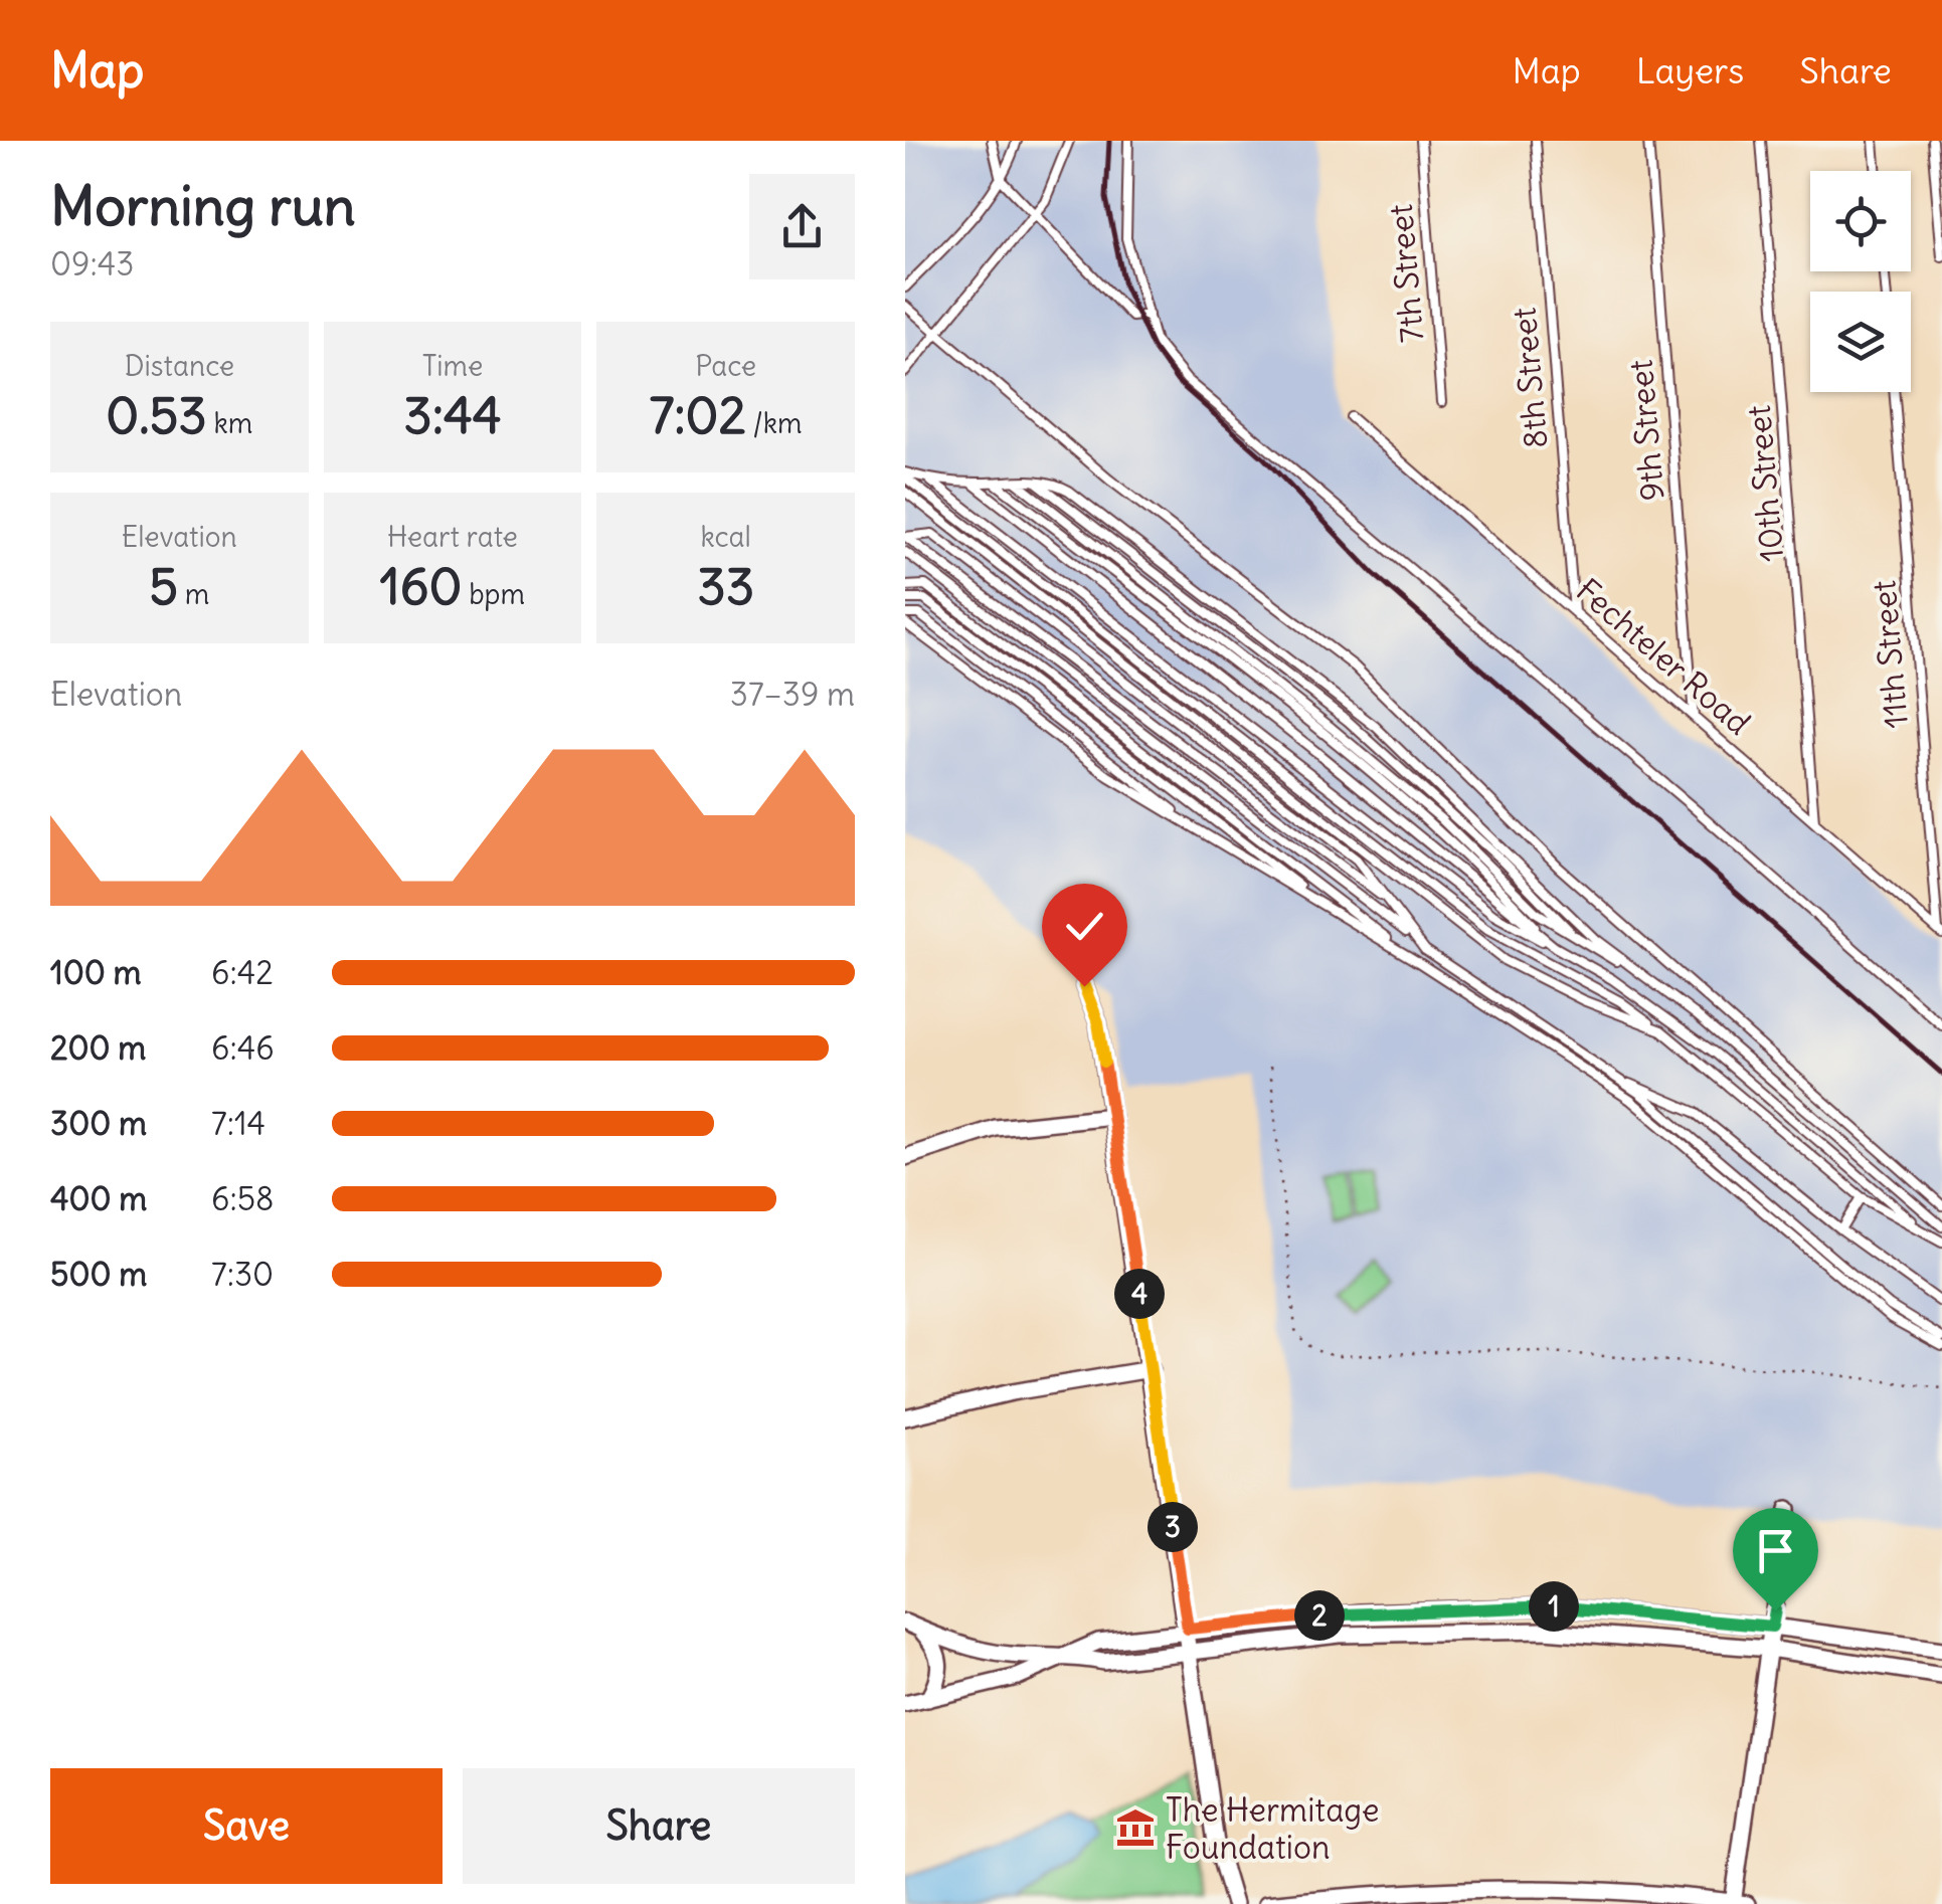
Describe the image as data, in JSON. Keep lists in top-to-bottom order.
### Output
{
  "streets": {
    "lane": [
      "7th Street",
      "8th Street",
      "9th Street",
      "10th Street",
      "11th Street",
      "Fechteler Road"
    ]
  },
  "crossings": [
    ["8th Street", "Fechteler Road"],
    ["9th Street", "Fechteler Road"],
    ["10th Street", "Fechteler Road"],
    ["11th Street", "Fechteler Road"]
  ],
  "places": {
    "museum": ["The Hermitage Foundation"]
  },
  "page": {
    "header": "Map",
    "nav": ["Map", "Layers", "Share"],
    "heading": ["Morning run", "09:43"],
    "stats": [
      ["Distance", "0.53 km"],
      ["Time", "3:44"],
      ["Pace", "7:02 /km"],
      ["Elevation", "5 m"],
      ["Heart rate", "160 bpm"],
      ["kcal", "33"]
    ],
    "chart": ["Elevation", "37–39 m"],
    "list": [
      {
        "name": "100 m",
        "note": "6:42"
      },
      {
        "name": "200 m",
        "note": "6:46"
      },
      {
        "name": "300 m",
        "note": "7:14"
      },
      {
        "name": "400 m",
        "note": "6:58"
      },
      {
        "name": "500 m",
        "note": "7:30"
      }
    ],
    "pins": [
      "4",
      "3",
      "1",
      "2"
    ],
    "buttons": ["Save", "Share"]
  }
}
